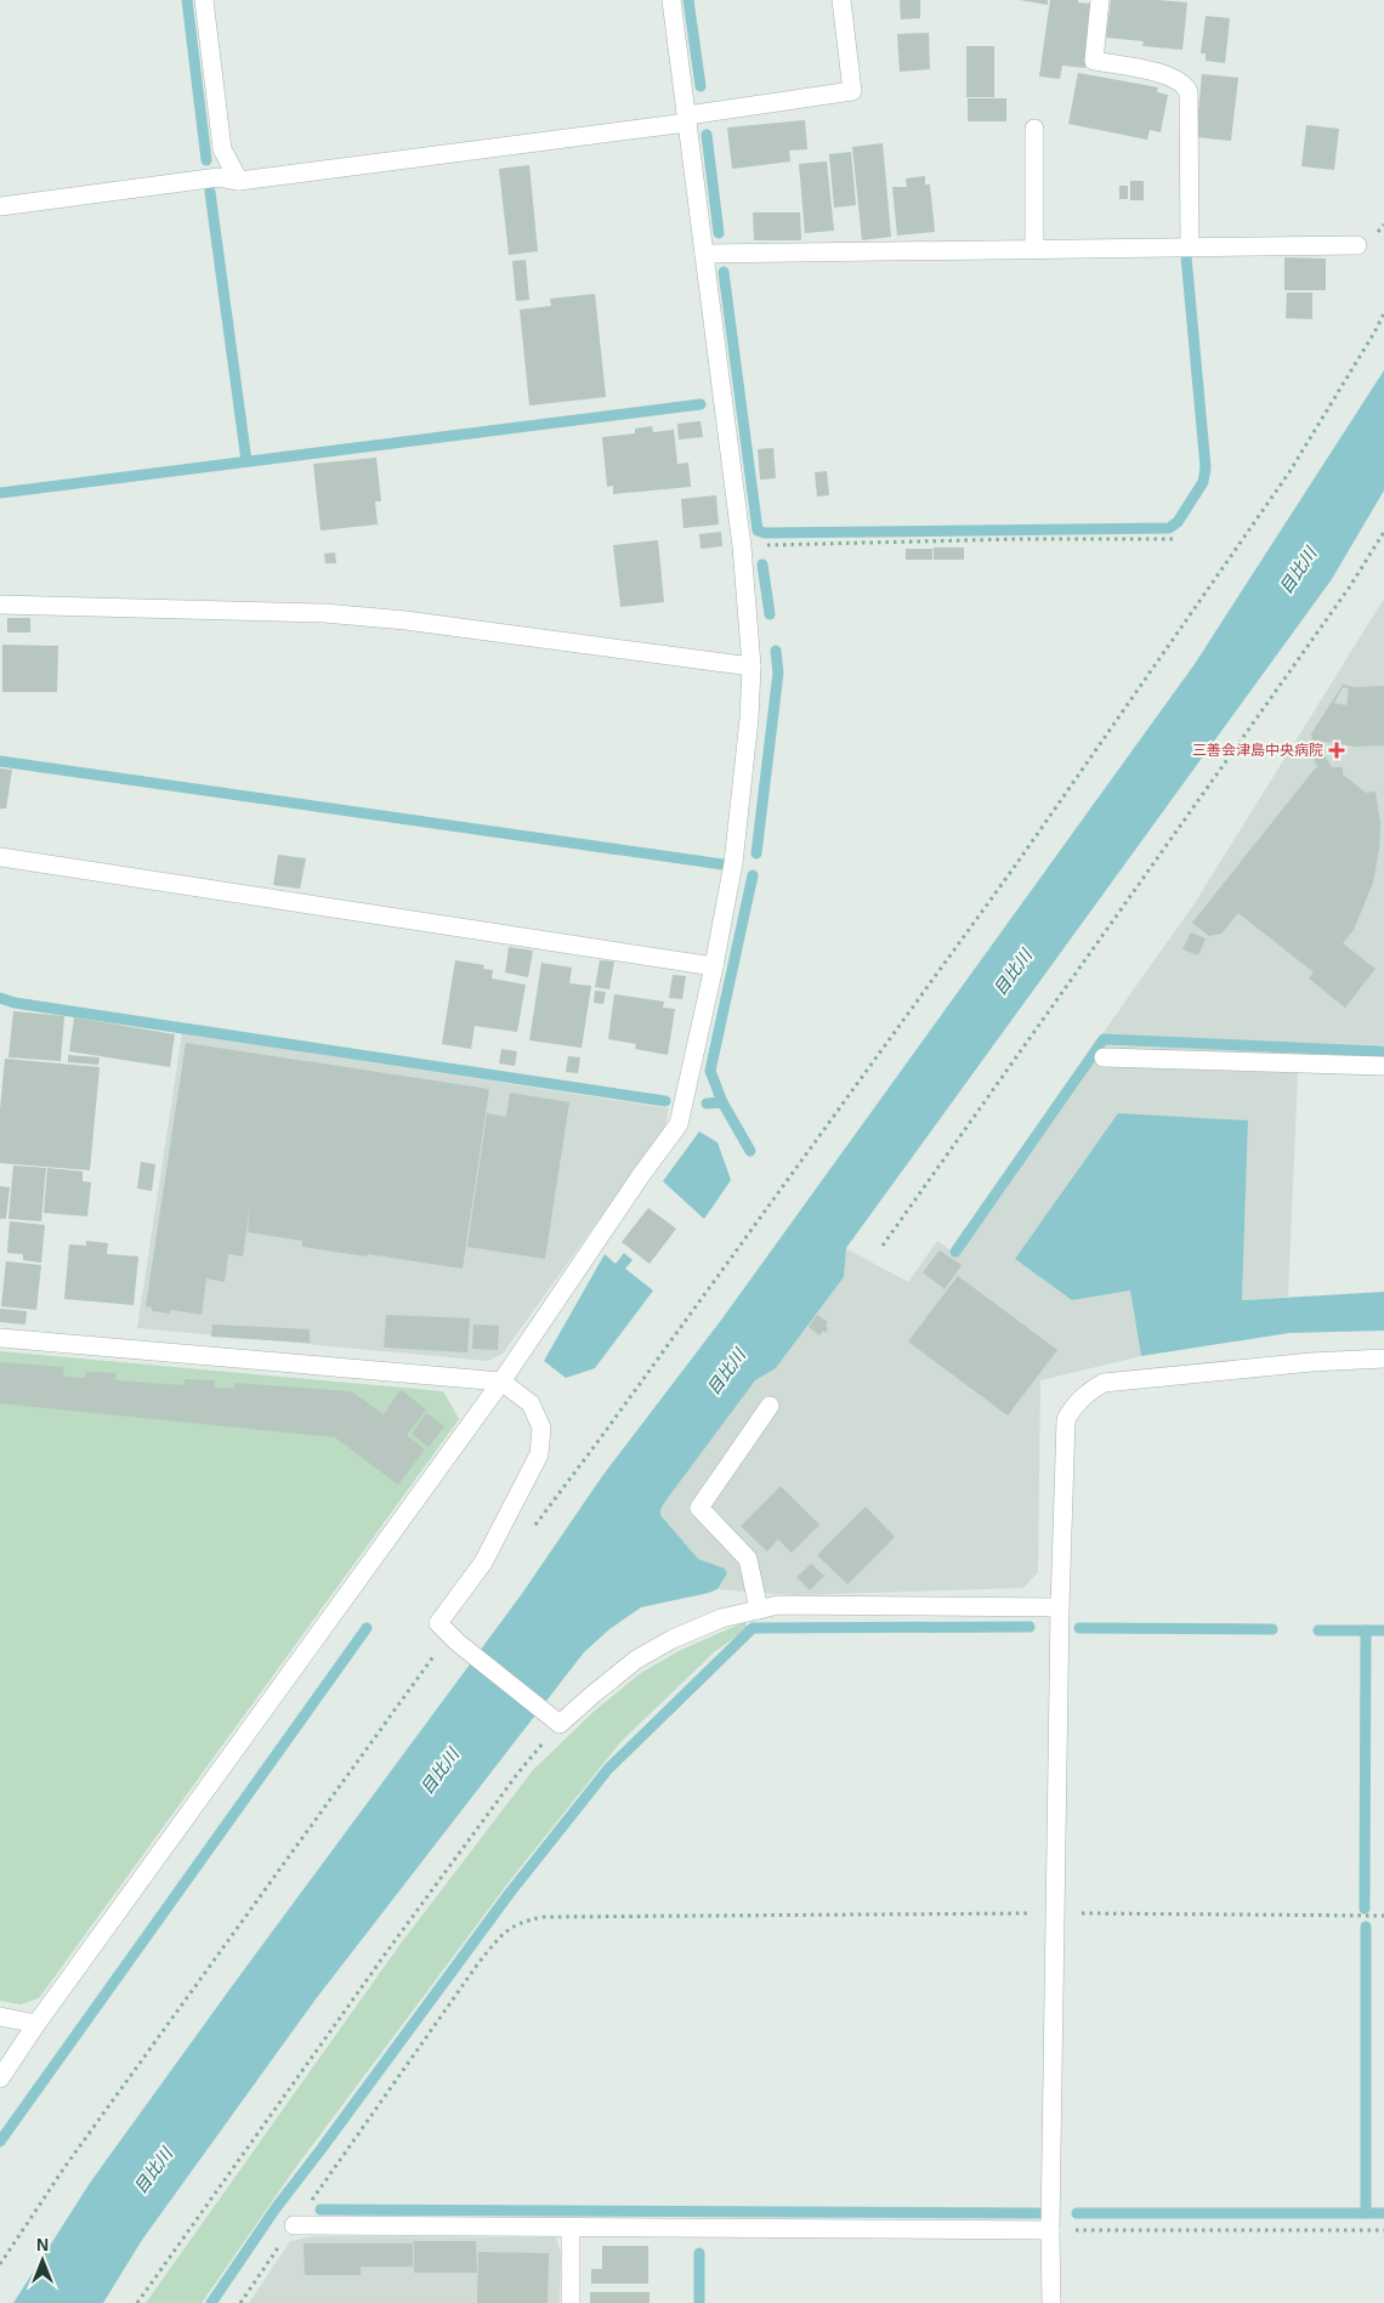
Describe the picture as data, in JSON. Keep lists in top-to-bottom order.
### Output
{
  "water": ["目比川"],
  "places": {
    "health": ["三善会津島中央病院"]
  },
  "north": "top"
}
